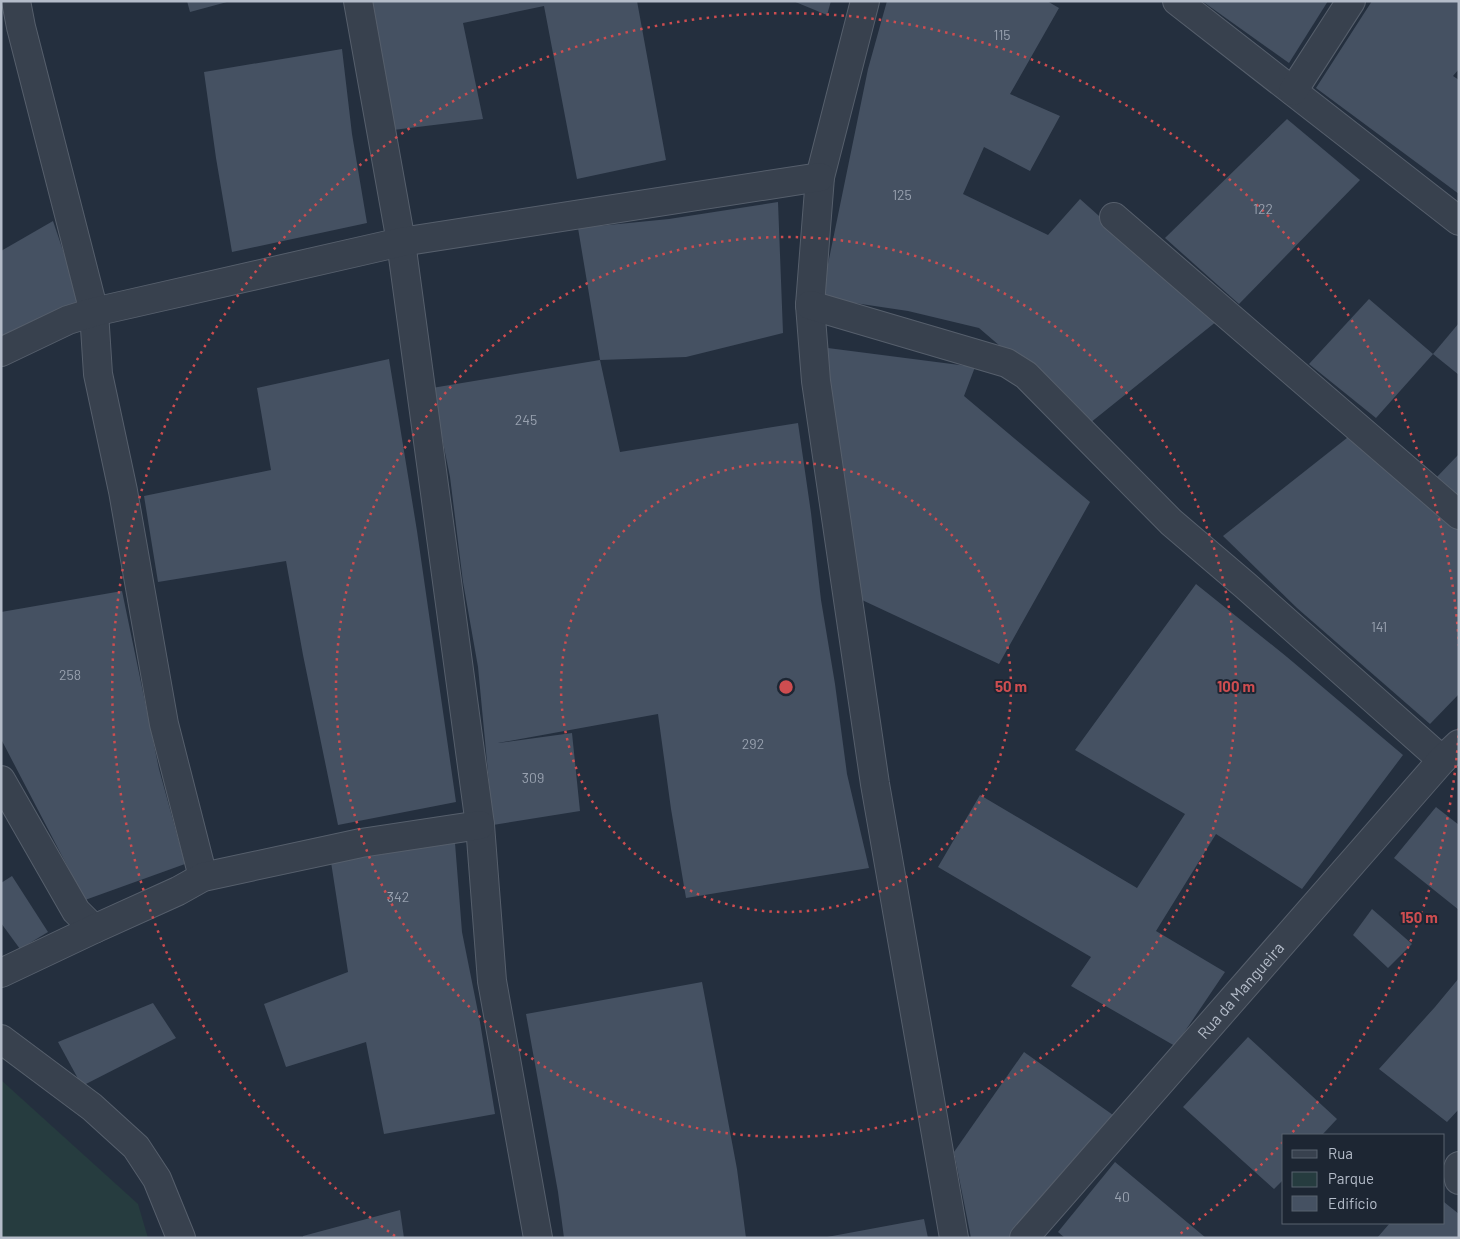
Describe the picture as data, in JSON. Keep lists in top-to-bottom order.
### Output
{
  "streets": {
    "street": ["Rua da Mangueira"]
  },
  "house_numbers": [
    "115",
    "125",
    "122",
    "245",
    "141",
    "258",
    "292",
    "309",
    "342",
    "40"
  ],
  "legend": ["Rua", "Parque", "Edifício"],
  "rings": ["50 m", "100 m", "150 m"]
}
